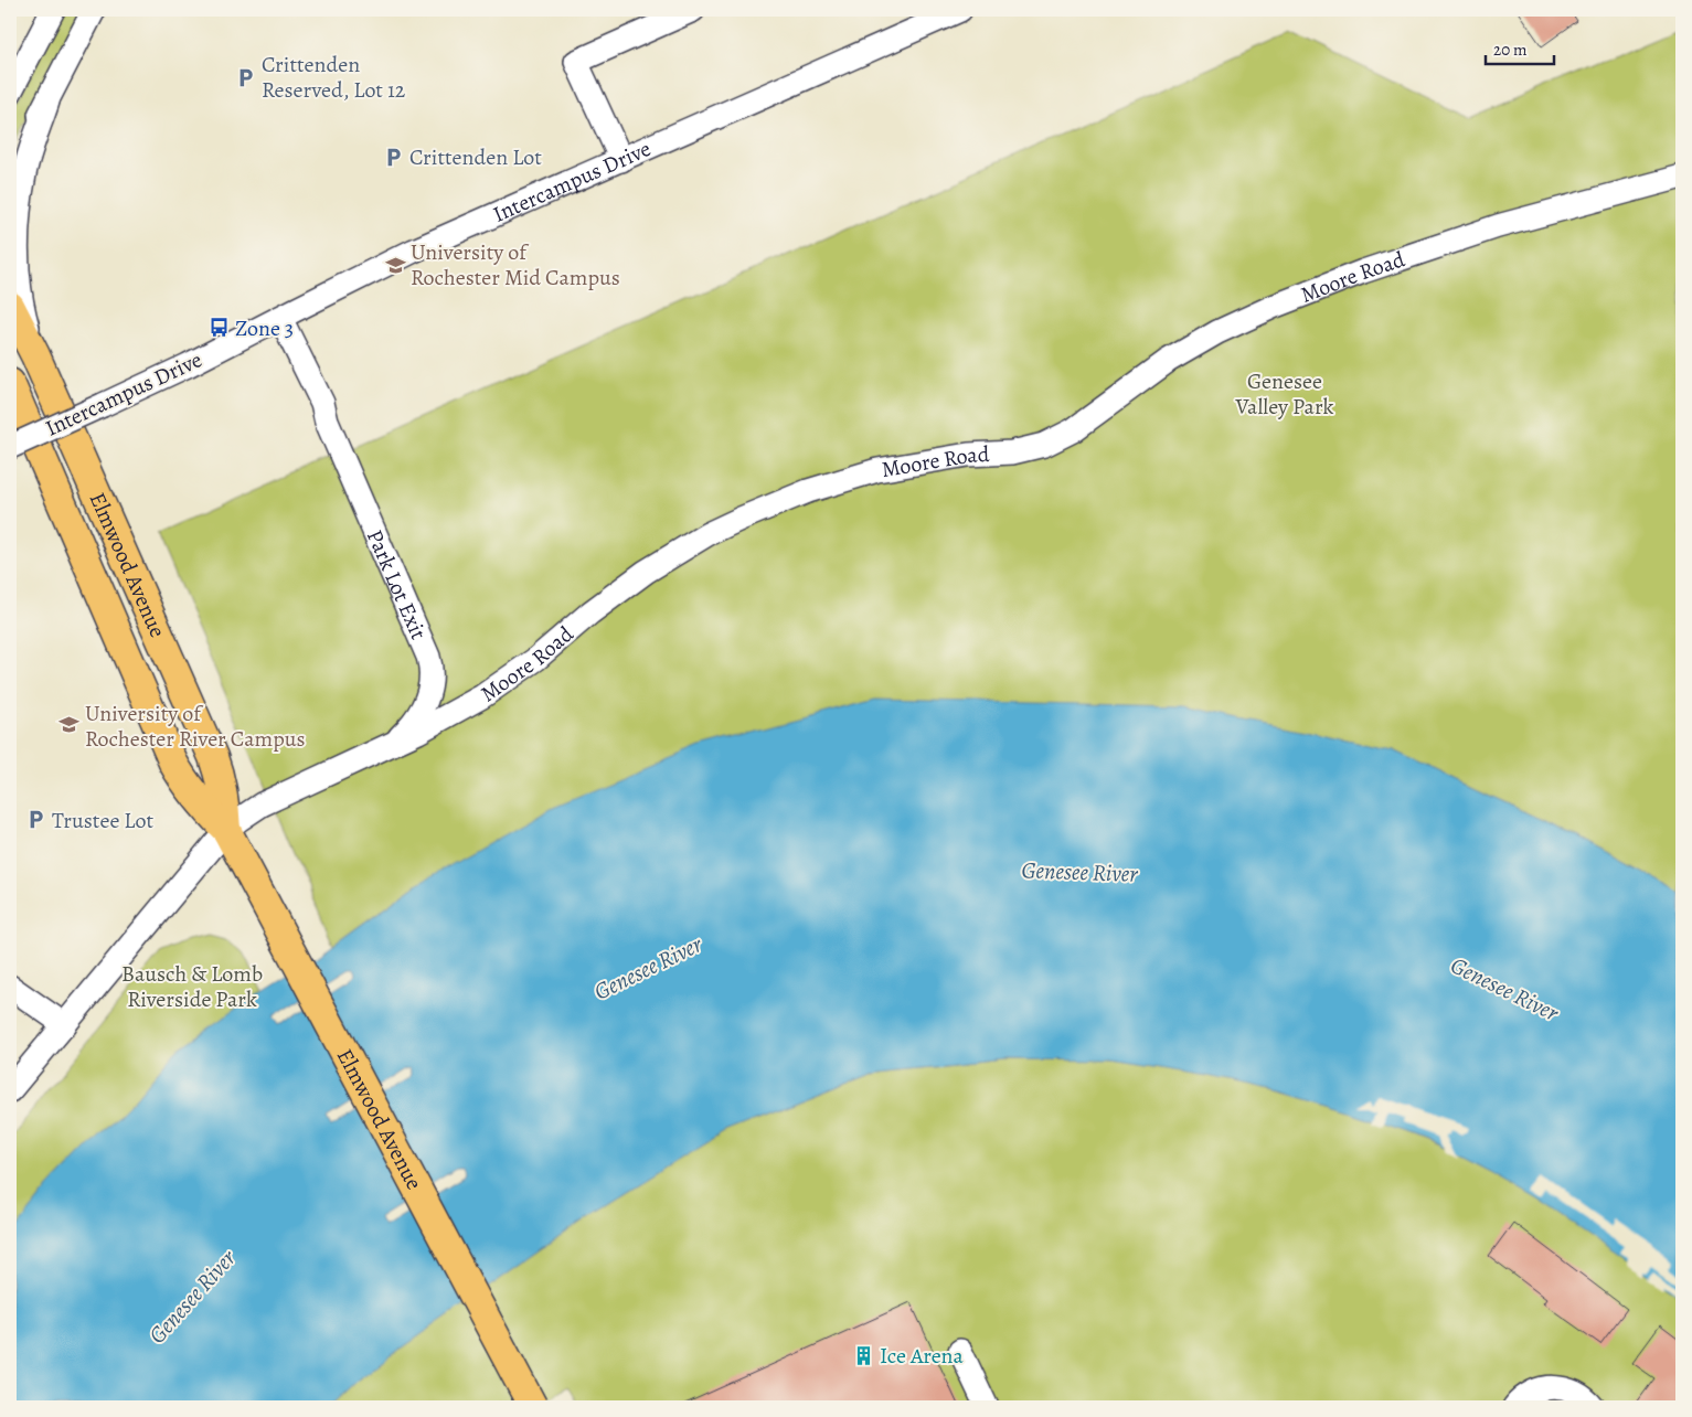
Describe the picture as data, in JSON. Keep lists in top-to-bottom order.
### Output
{
  "streets": {
    "main road": ["Elmwood Avenue"],
    "street": ["Intercampus Drive", "Moore Road", "Park Lot Exit"]
  },
  "crossings": [
    ["Intercampus Drive", "Park Lot Exit"],
    ["Moore Road", "Elmwood Avenue"],
    ["Moore Road", "Park Lot Exit"]
  ],
  "water": ["Genesee River"],
  "parks": ["Genesee Valley Park", "Bausch & Lomb Riverside Park"],
  "places": {
    "parking": ["Crittenden Reserved, Lot 12", "Crittenden Lot", "Trustee Lot"],
    "school or university": ["University of Rochester Mid Campus", "University of Rochester River Campus"],
    "bus stop": ["Zone 3"],
    "building": ["Ice Arena"]
  },
  "scale_bar": "20 m"
}
